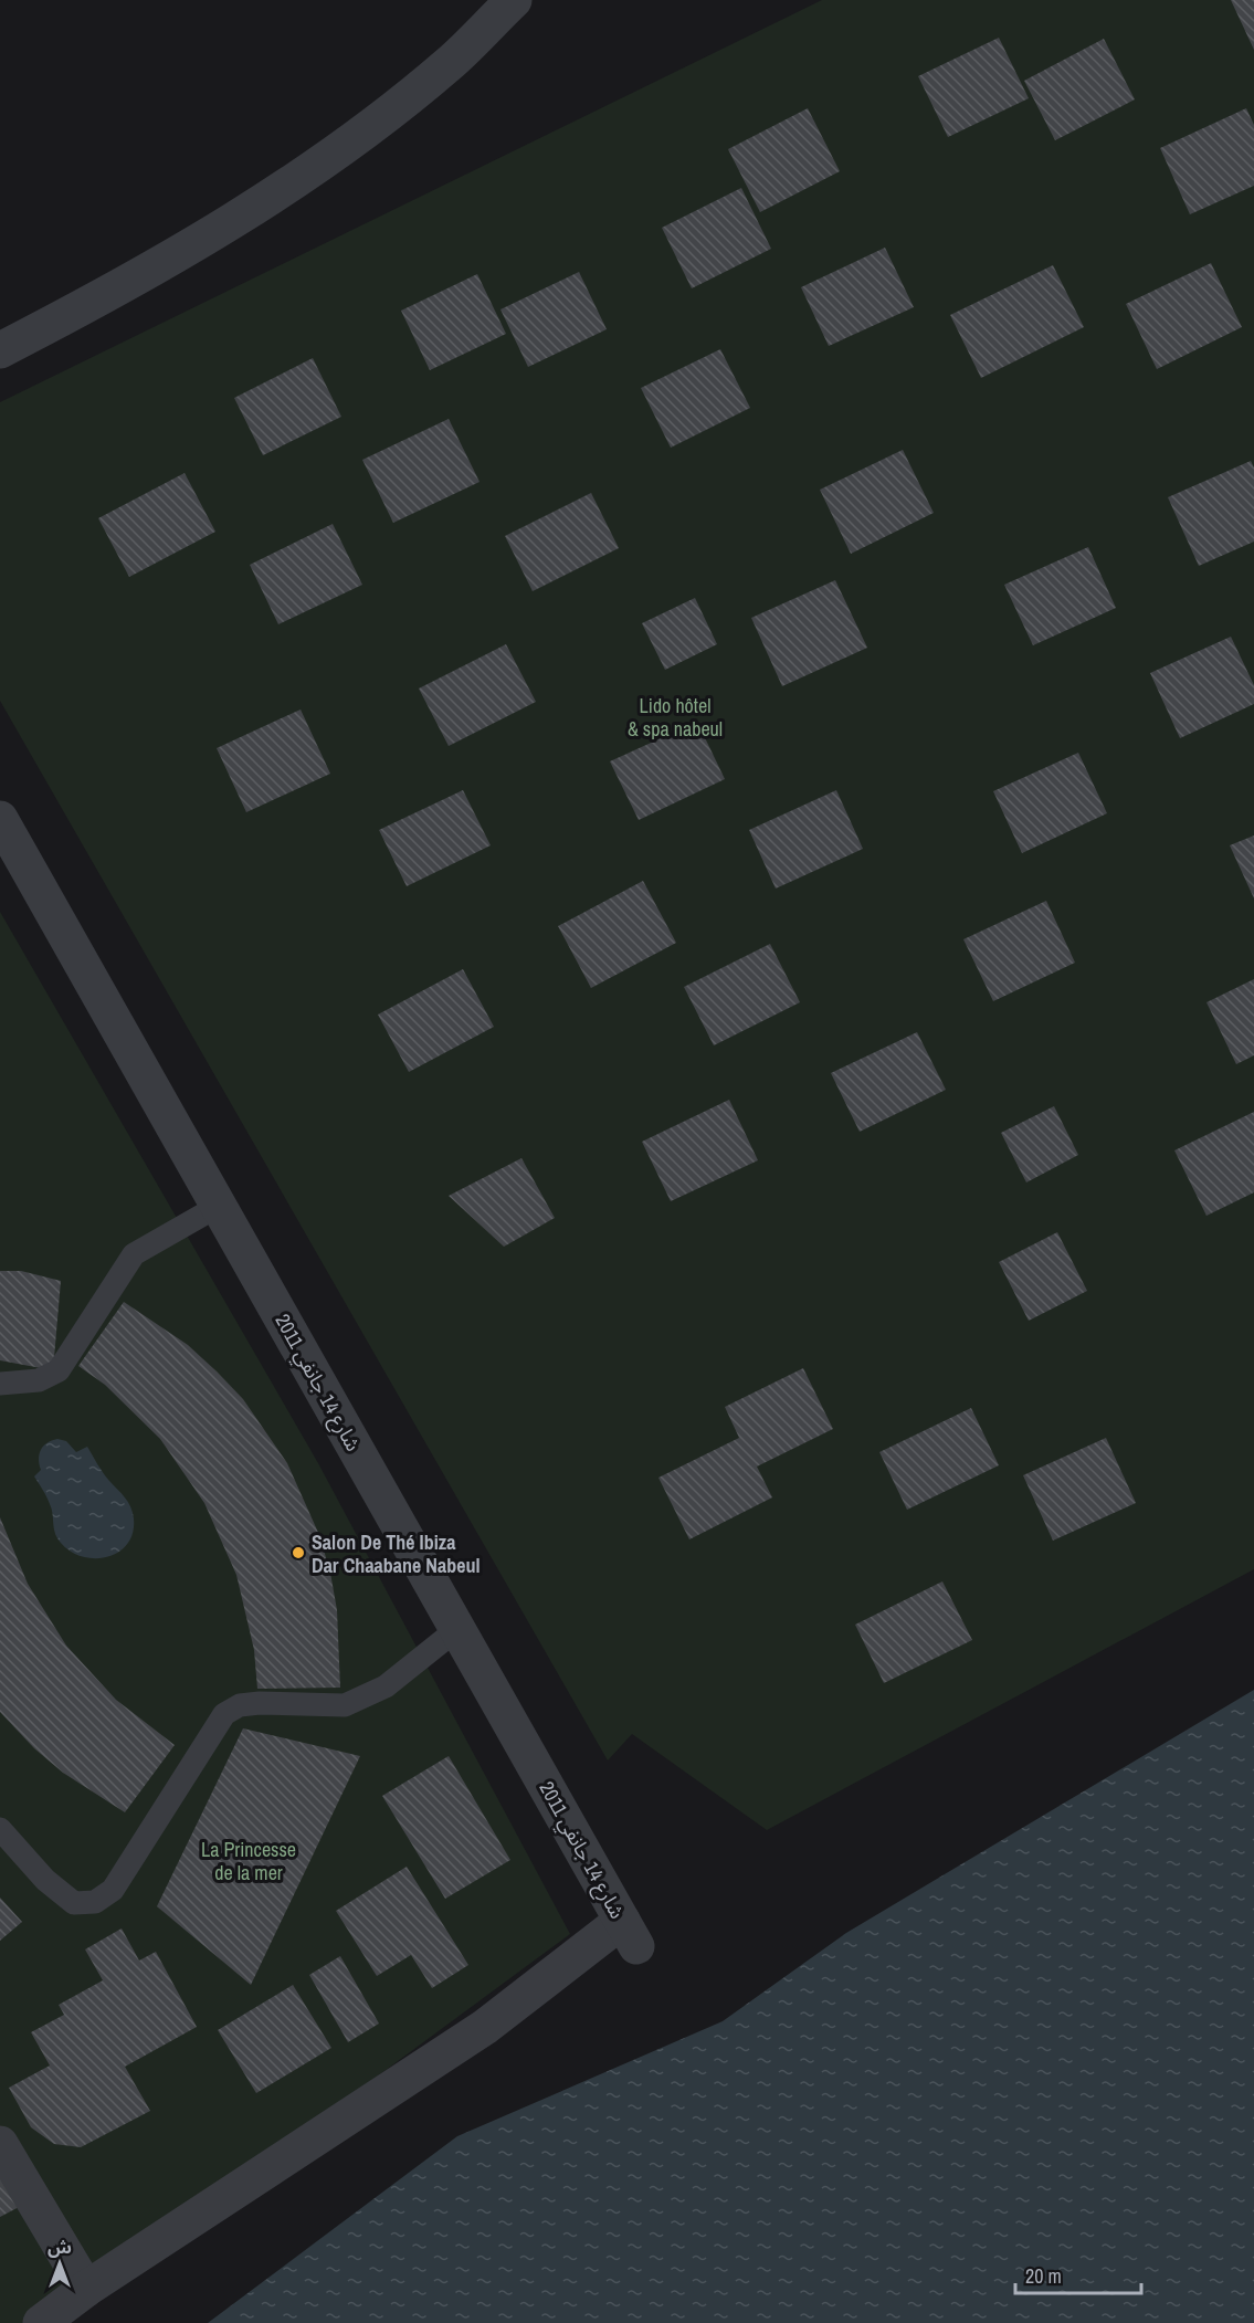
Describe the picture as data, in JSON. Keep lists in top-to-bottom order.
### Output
{
  "streets": {
    "street": ["شارع 14 جانفي 2011"]
  },
  "parks": ["Lido hôtel & spa nabeul", "La Princesse de la mer"],
  "places": ["Salon De Thé Ibiza Dar Chaabane Nabeul"],
  "scale_bar": "20 m",
  "north": "top"
}
